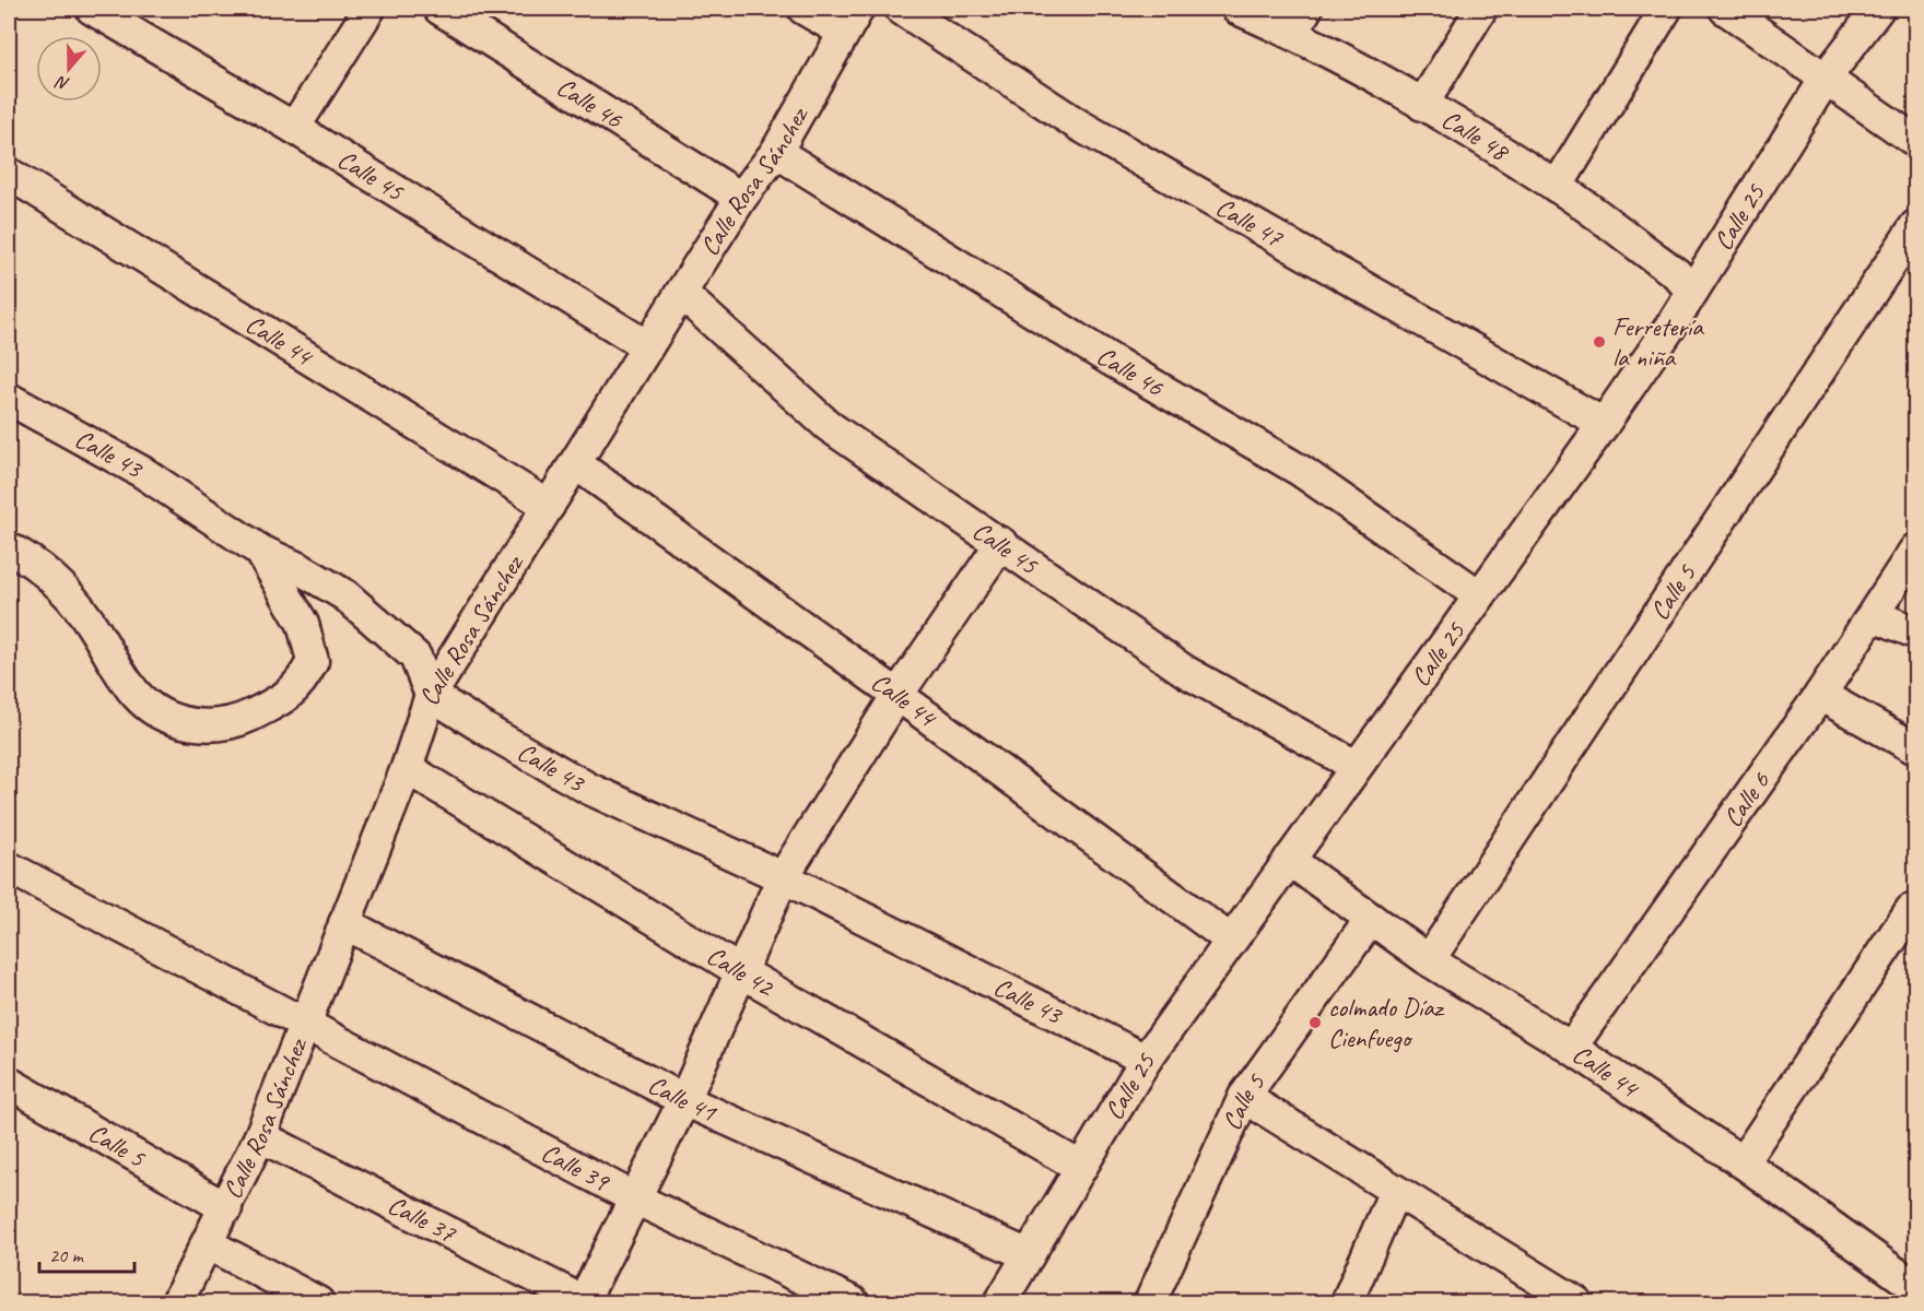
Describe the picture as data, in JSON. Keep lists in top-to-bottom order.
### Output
{
  "streets": {
    "street": [
      "Calle 46",
      "Calle 48",
      "Calle 45",
      "Calle Rosa Sánchez",
      "Calle 25",
      "Calle 47",
      "Calle 44",
      "Calle 43",
      "Calle 5",
      "Calle 6",
      "Calle 42",
      "Calle 41",
      "Calle 39",
      "Calle 37"
    ]
  },
  "crossings": [
    ["Calle 46", "Calle Rosa Sánchez"],
    ["Calle 46", "Calle 25"],
    ["Calle 48", "Calle 25"],
    ["Calle 45", "Calle Rosa Sánchez"],
    ["Calle 45", "Calle 25"],
    ["Calle Rosa Sánchez", "Calle 44"],
    ["Calle Rosa Sánchez", "Calle 43"],
    ["Calle Rosa Sánchez", "Calle 5"],
    ["Calle Rosa Sánchez", "Calle 42"],
    ["Calle Rosa Sánchez", "Calle 41"],
    ["Calle Rosa Sánchez", "Calle 39"],
    ["Calle Rosa Sánchez", "Calle 37"],
    ["Calle 25", "Calle 47"],
    ["Calle 25", "Calle 44"],
    ["Calle 25", "Calle 43"],
    ["Calle 25", "Calle 42"],
    ["Calle 25", "Calle 41"],
    ["Calle 44", "Calle 5"],
    ["Calle 44", "Calle 6"]
  ],
  "places": ["Ferretería la niña", "colmado Díaz Cienfuego"],
  "scale_bar": "20 m",
  "north": "bottom"
}
